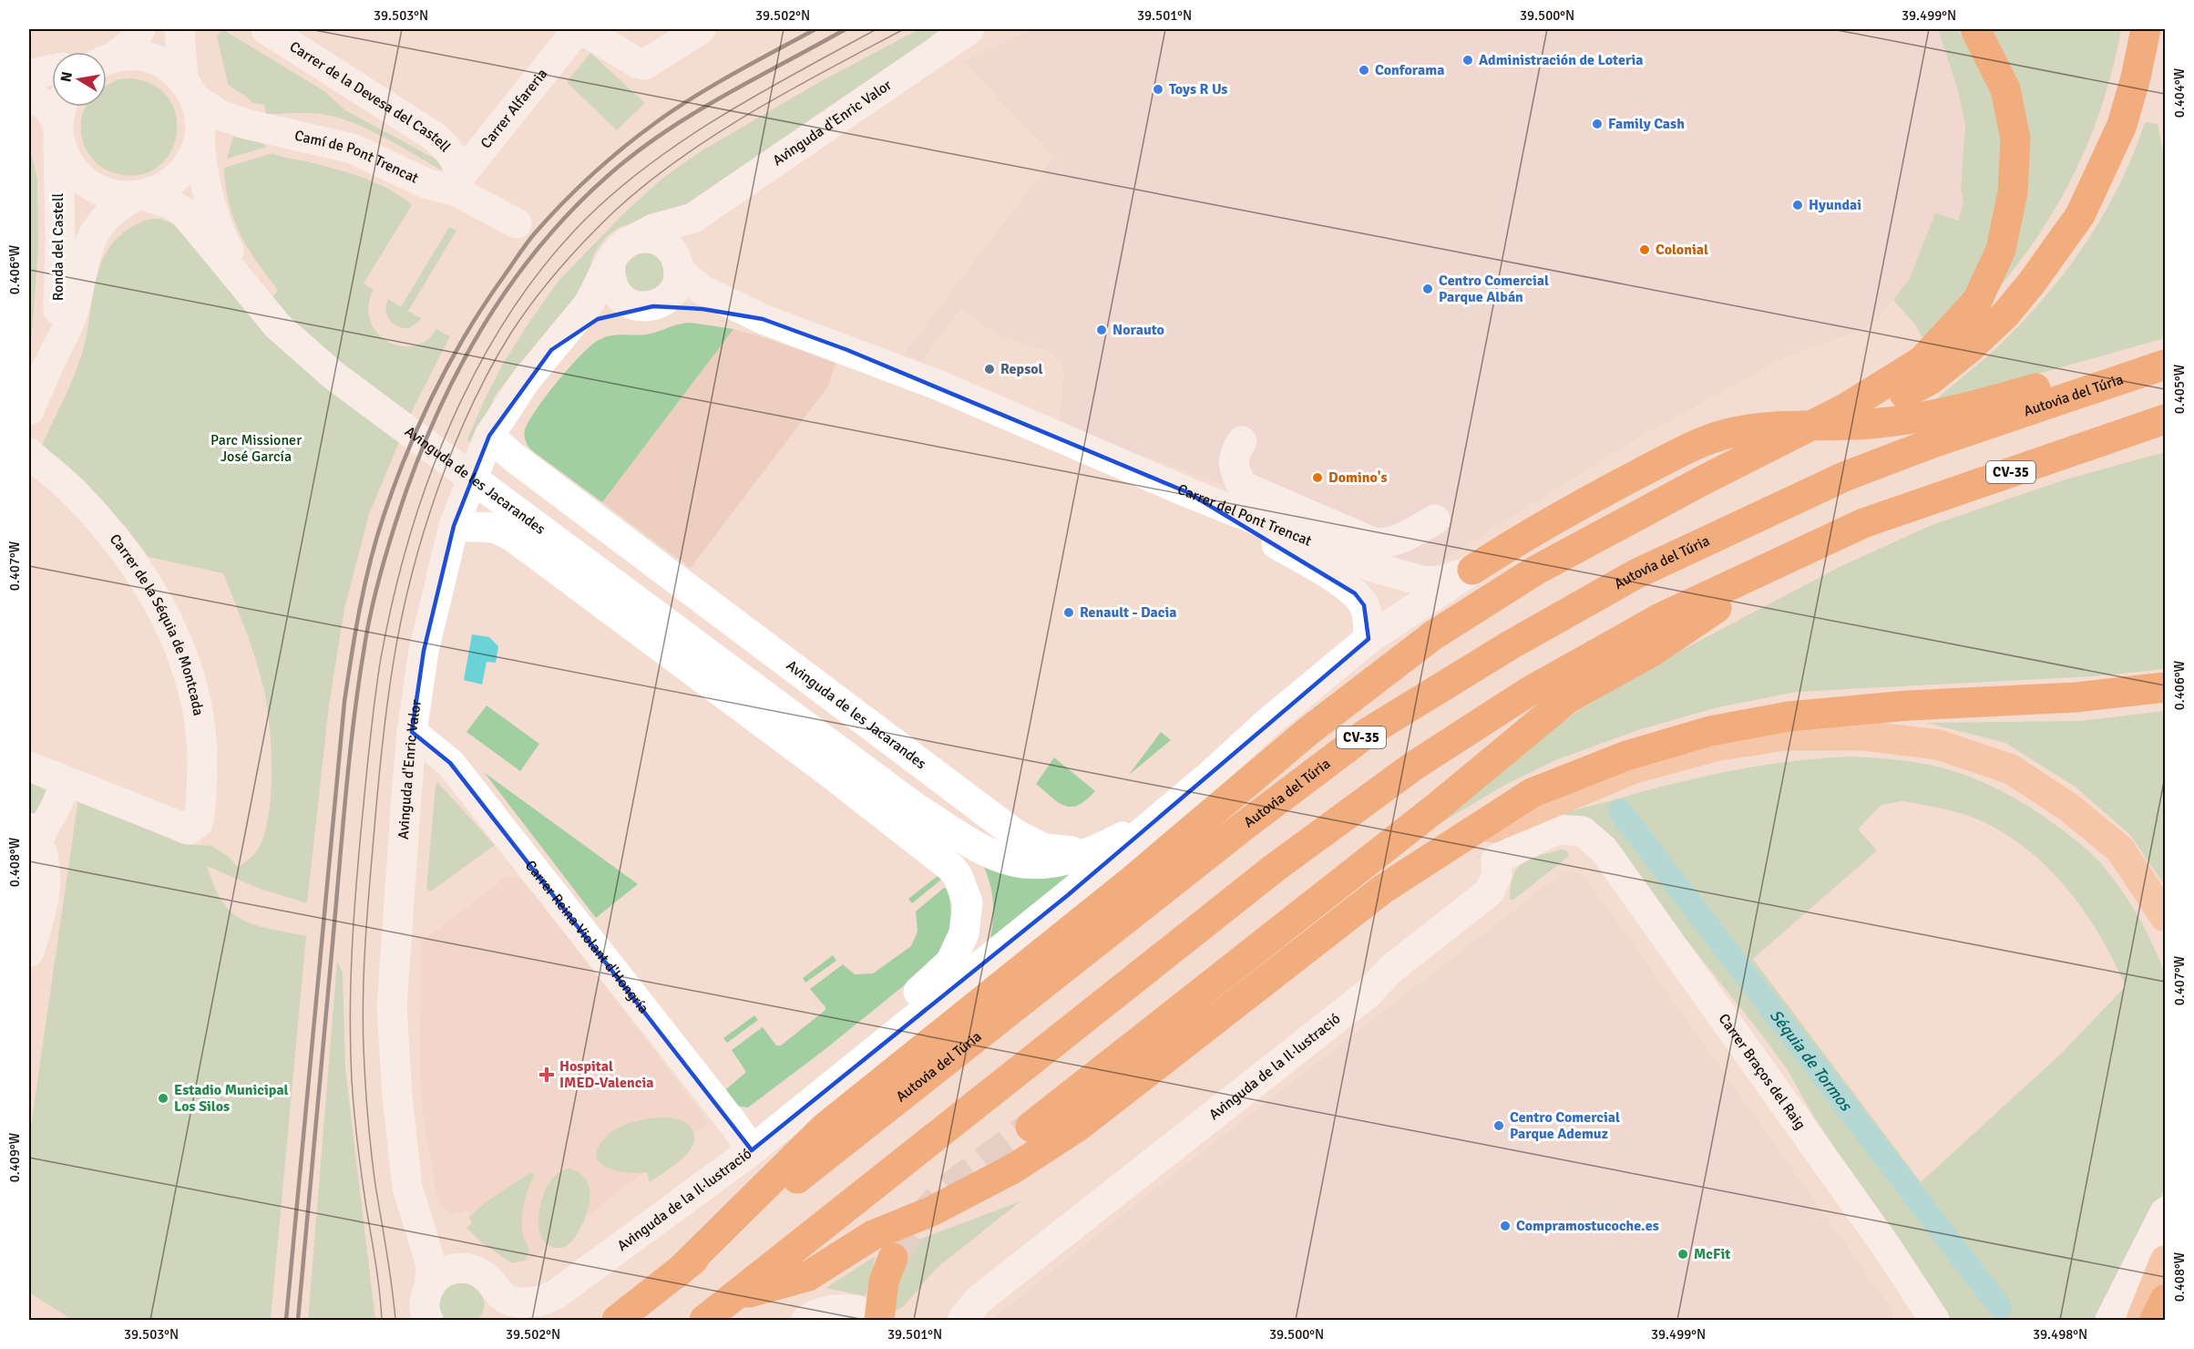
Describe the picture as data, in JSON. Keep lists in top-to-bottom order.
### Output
{
  "streets": {
    "highway": ["Autovia del Túria", "CV-35"],
    "street": [
      "Carrer de la Devesa del Castell",
      "Carrer Alfareria",
      "Avinguda d'Enric Valor",
      "Camí de Pont Trencat",
      "Ronda del Castell",
      "Avinguda de les Jacarandes",
      "Carrer del Pont Trencat",
      "Carrer de la Séquia de Montcada",
      "Carrer Reina Violant d'Hongría",
      "Avinguda de la Il·lustració",
      "Carrer Braços del Raig"
    ]
  },
  "crossings": [
    ["Carrer de la Devesa del Castell", "Carrer Alfareria"],
    ["Carrer de la Devesa del Castell", "Camí de Pont Trencat"],
    ["Carrer Alfareria", "Camí de Pont Trencat"],
    ["Avinguda d'Enric Valor", "Avinguda de les Jacarandes"],
    ["Avinguda d'Enric Valor", "Carrer Reina Violant d'Hongría"],
    ["Camí de Pont Trencat", "Avinguda de les Jacarandes"],
    ["Ronda del Castell", "Avinguda de les Jacarandes"],
    ["Avinguda de les Jacarandes", "Avinguda de la Il·lustració"],
    ["Carrer del Pont Trencat", "Avinguda de la Il·lustració"],
    ["Carrer Reina Violant d'Hongría", "Avinguda de la Il·lustració"],
    ["Avinguda de la Il·lustració", "Carrer Braços del Raig"]
  ],
  "water": ["Séquia de Tormos"],
  "parks": ["Parc Missioner José García"],
  "places": {
    "other": [
      "Administración de Loteria",
      "Conforama",
      "Toys R Us",
      "Family Cash",
      "Hyundai",
      "Colonial",
      "Centro Comercial Parque Albán",
      "Norauto",
      "Repsol",
      "Domino's",
      "Renault - Dacia",
      "Estadio Municipal Los Silos",
      "Centro Comercial Parque Ademuz",
      "Compramostucoche.es",
      "McFit"
    ],
    "health": ["Hospital IMED-Valencia"]
  },
  "north": "left",
  "coordinates": [
    "39.503°N",
    "39.502°N",
    "39.501°N",
    "39.500°N",
    "39.499°N",
    "0.404°W",
    "0.406°W",
    "0.405°W",
    "0.407°W",
    "0.408°W",
    "0.409°W",
    "39.498°N"
  ]
}
